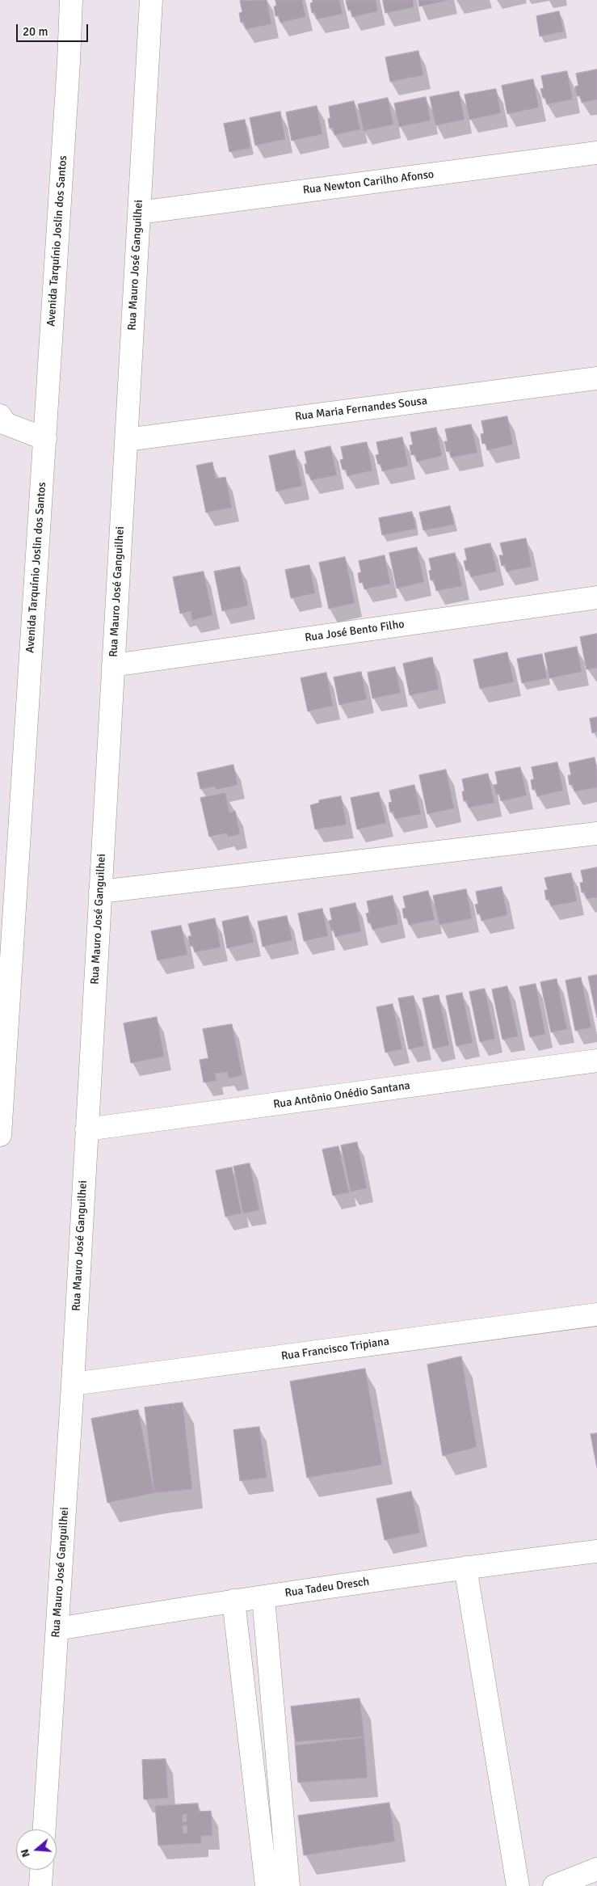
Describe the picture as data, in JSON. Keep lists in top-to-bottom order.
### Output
{
  "streets": {
    "street": [
      "Rua Newton Carilho Afonso",
      "Avenida Tarquínio Joslin dos Santos",
      "Rua Mauro José Ganguilhei",
      "Rua Maria Fernandes Sousa",
      "Rua José Bento Filho",
      "Rua Antônio Onédio Santana",
      "Rua Francisco Tripiana",
      "Rua Tadeu Dresch"
    ]
  },
  "crossings": [
    ["Rua Newton Carilho Afonso", "Rua Mauro José Ganguilhei"],
    ["Rua Mauro José Ganguilhei", "Rua Maria Fernandes Sousa"],
    ["Rua Mauro José Ganguilhei", "Rua José Bento Filho"],
    ["Rua Mauro José Ganguilhei", "Rua Antônio Onédio Santana"],
    ["Rua Mauro José Ganguilhei", "Rua Francisco Tripiana"],
    ["Rua Mauro José Ganguilhei", "Rua Tadeu Dresch"]
  ],
  "scale_bar": "20 m",
  "north": "left"
}
